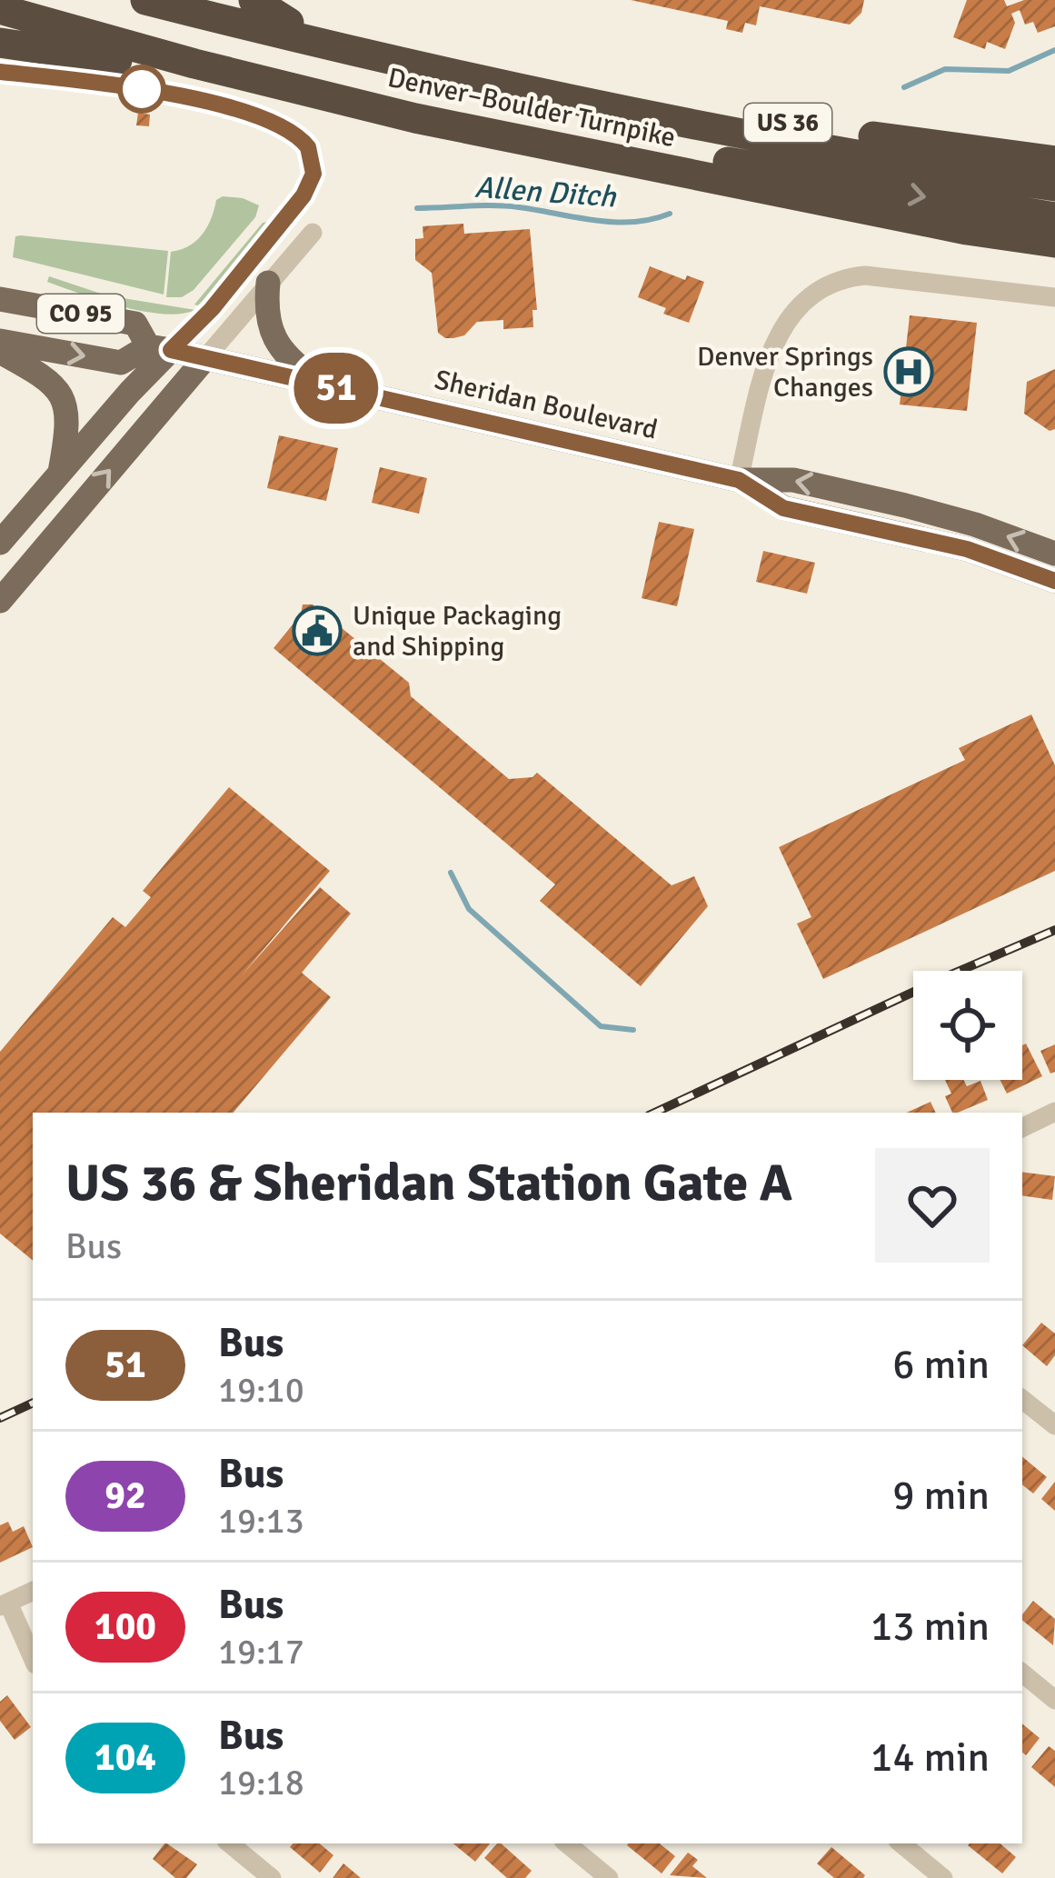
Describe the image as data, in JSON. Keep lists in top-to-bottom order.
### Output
{
  "streets": {
    "highway": ["Denver–Boulder Turnpike", "US 36"],
    "main road": ["CO 95", "Sheridan Boulevard"]
  },
  "water": ["Allen Ditch"],
  "places": {
    "hospital": ["Denver Springs Changes"],
    "public building": ["Unique Packaging and Shipping"]
  },
  "lines": ["bus line 51"],
  "page": {
    "on_map": "51",
    "heading": ["US 36 & Sheridan Station Gate A", "Bus"],
    "list": [
      {
        "mark": "51",
        "name": "Bus",
        "note": "19:10",
        "value": "6 min"
      },
      {
        "mark": "92",
        "name": "Bus",
        "note": "19:13",
        "value": "9 min"
      },
      {
        "mark": "100",
        "name": "Bus",
        "note": "19:17",
        "value": "13 min"
      },
      {
        "mark": "104",
        "name": "Bus",
        "note": "19:18",
        "value": "14 min"
      }
    ]
  }
}
